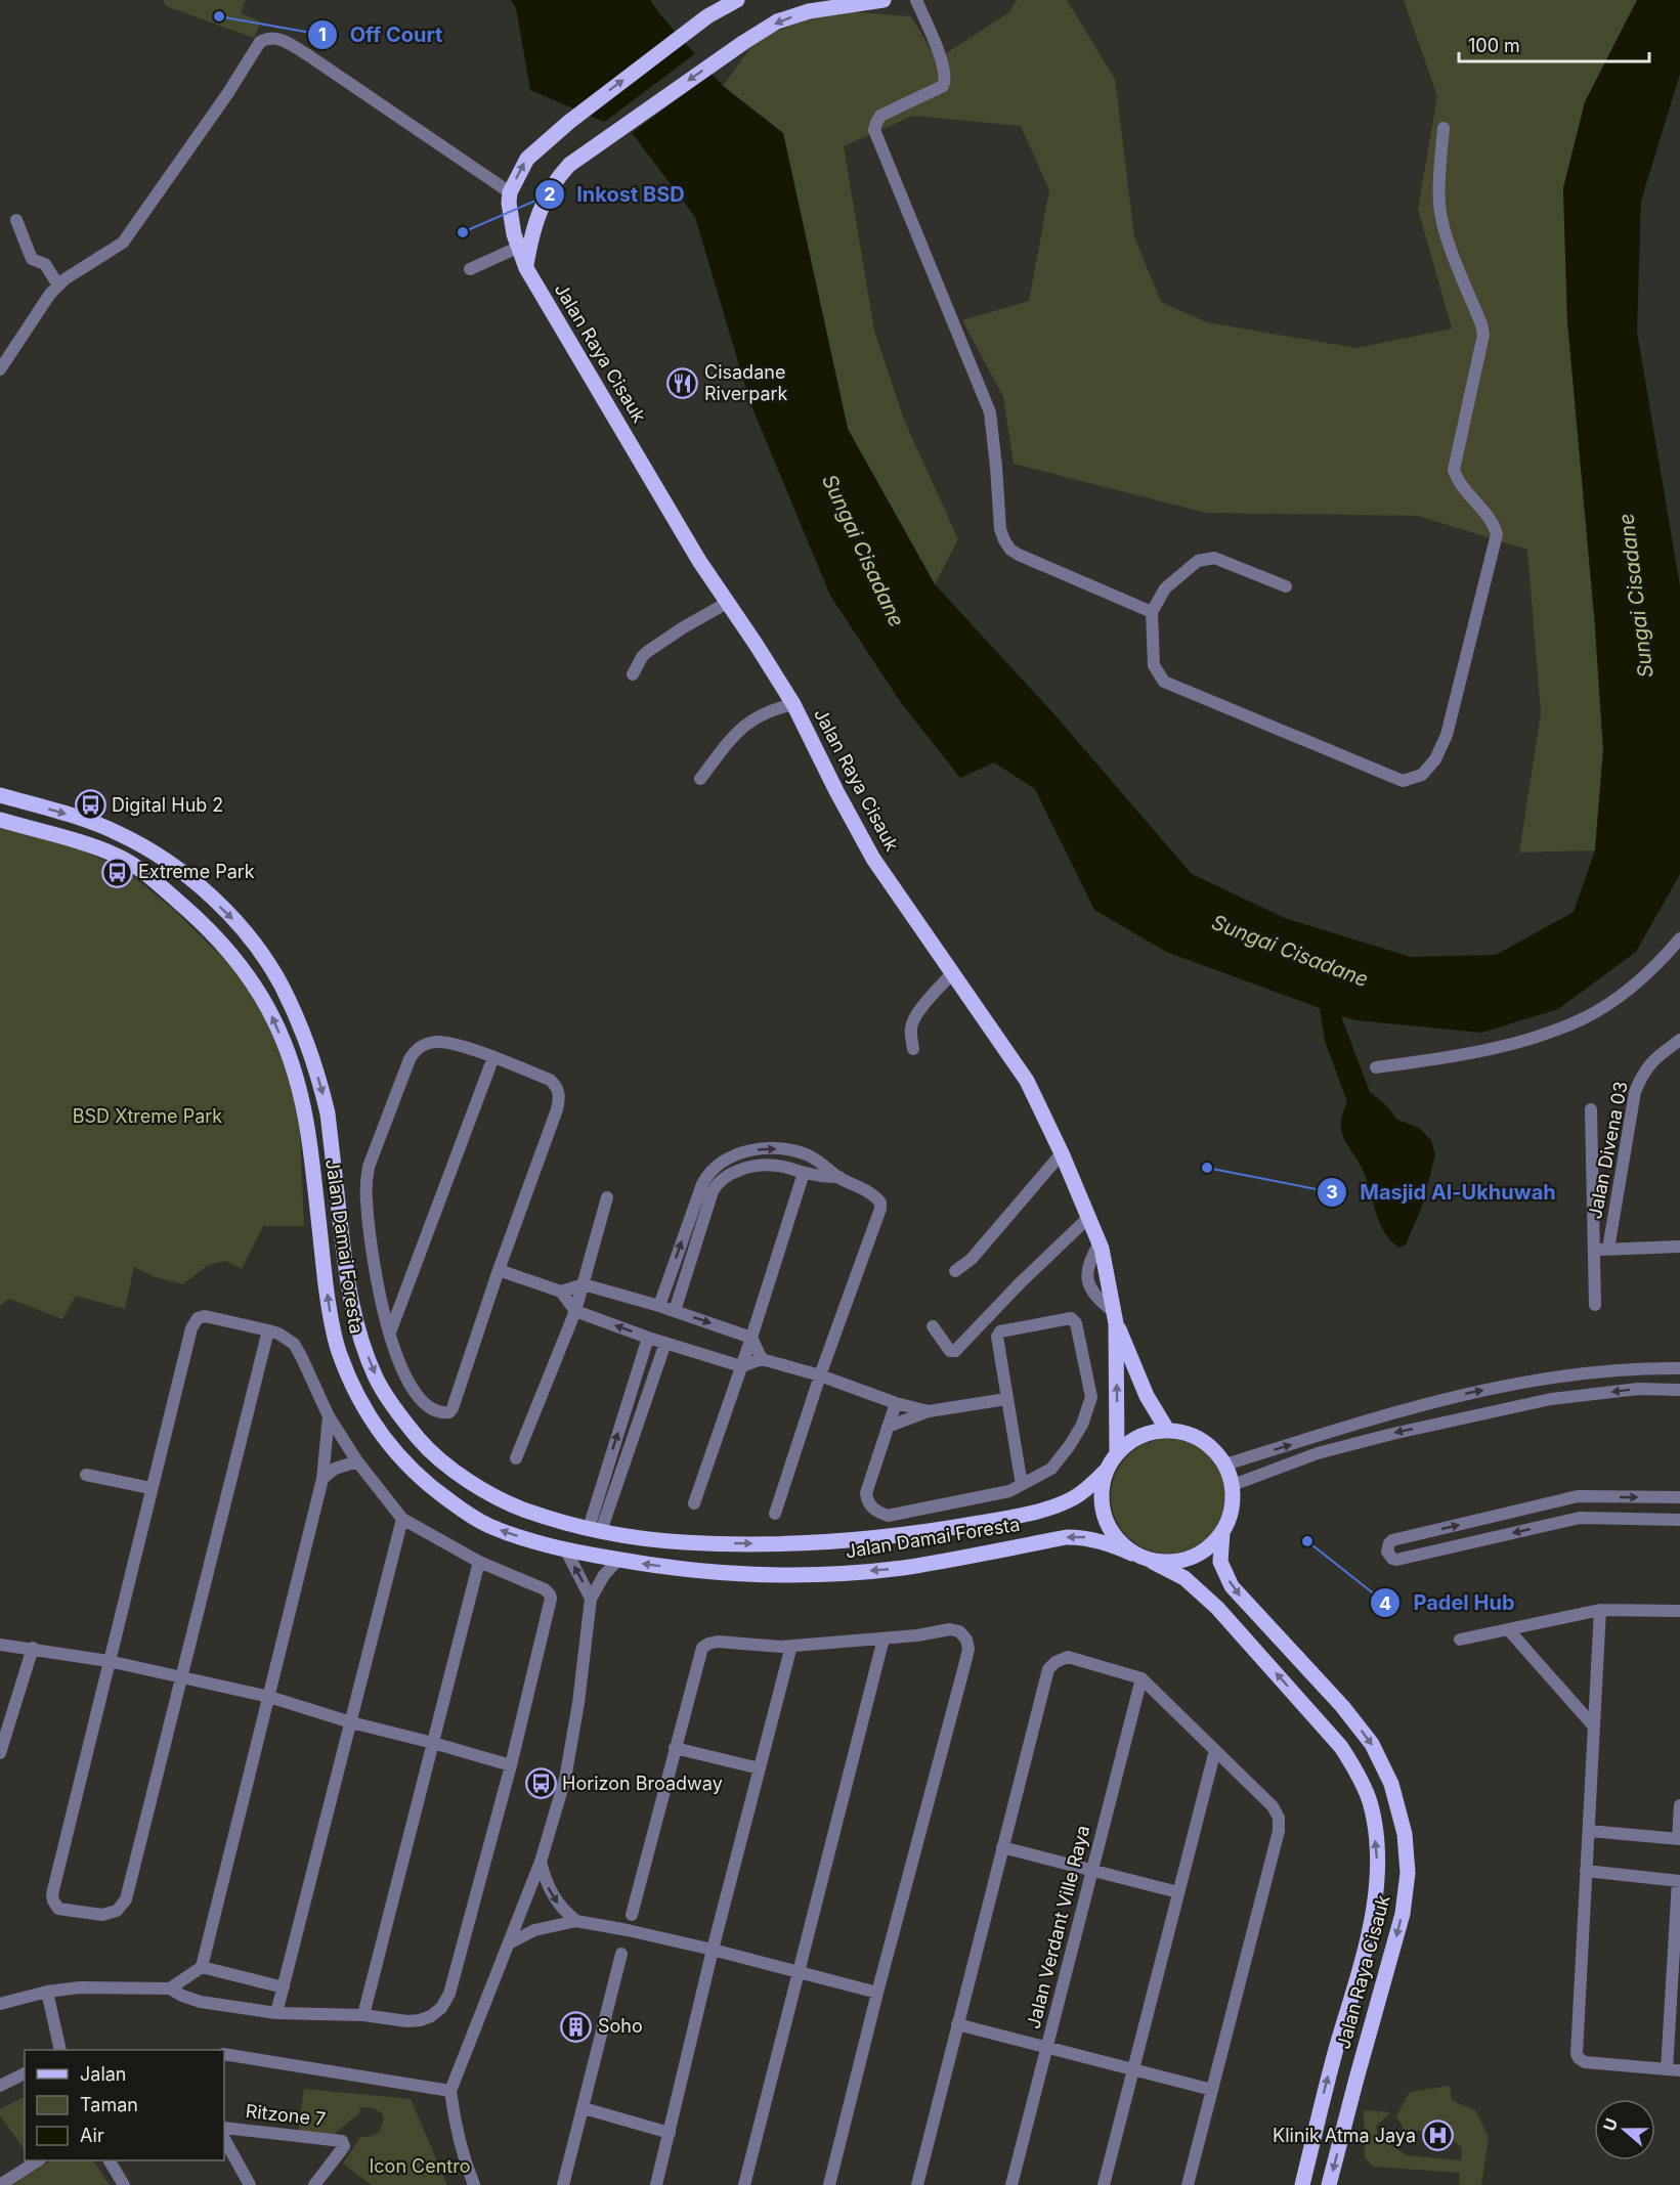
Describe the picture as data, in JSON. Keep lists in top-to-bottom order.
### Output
{
  "streets": {
    "main road": ["Jalan Raya Cisauk", "Jalan Damai Foresta"],
    "street": ["Jalan Divena 03", "Jalan Verdant Ville Raya", "Ritzone 7"]
  },
  "crossings": [
    ["Jalan Raya Cisauk", "Jalan Damai Foresta"]
  ],
  "water": ["Sungai Cisadane"],
  "parks": ["BSD Xtreme Park", "Icon Centro"],
  "places": {
    "other": [
      "Off Court",
      "Inkost BSD",
      "Masjid Al-Ukhuwah",
      "Padel Hub"
    ],
    "restaurant": ["Cisadane Riverpark"],
    "bus stop": ["Digital Hub 2", "Extreme Park", "Horizon Broadway"],
    "building": ["Soho"],
    "hospital": ["Klinik Atma Jaya"]
  },
  "legend": ["Jalan", "Taman", "Air"],
  "scale_bar": "100 m",
  "north": "left"
}
